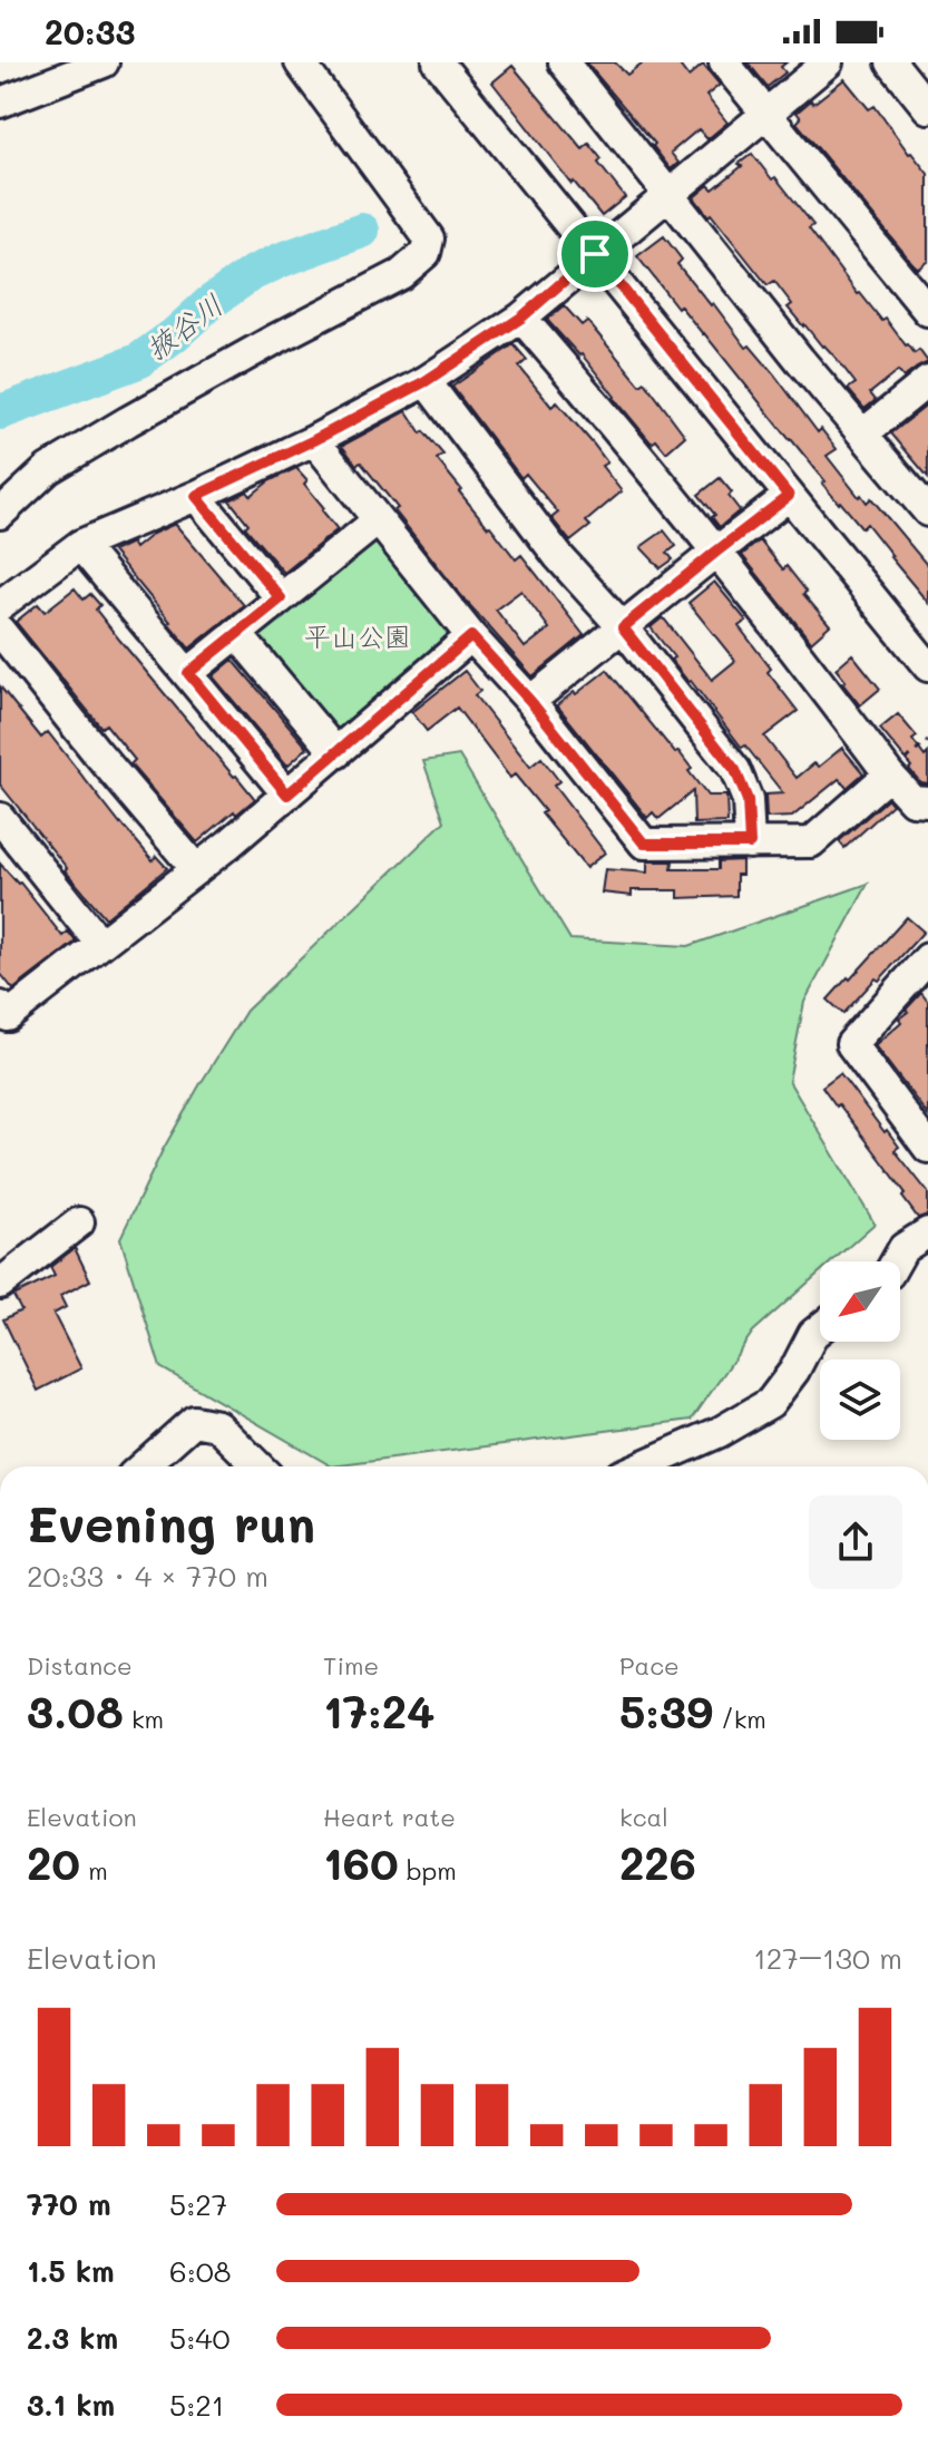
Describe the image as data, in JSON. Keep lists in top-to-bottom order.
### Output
{
  "water": ["掖谷川"],
  "parks": ["平山公園"],
  "north": "bottom left",
  "page": {
    "status": "20:33",
    "heading": ["Evening run", "20:33 · 4 × 770 m"],
    "stats": [
      ["Distance", "3.08 km"],
      ["Time", "17:24"],
      ["Pace", "5:39 /km"],
      ["Elevation", "20 m"],
      ["Heart rate", "160 bpm"],
      ["kcal", "226"]
    ],
    "chart": ["Elevation", "127–130 m"],
    "list": [
      {
        "name": "770 m",
        "note": "5:27"
      },
      {
        "name": "1.5 km",
        "note": "6:08"
      },
      {
        "name": "2.3 km",
        "note": "5:40"
      },
      {
        "name": "3.1 km",
        "note": "5:21"
      }
    ]
  }
}
